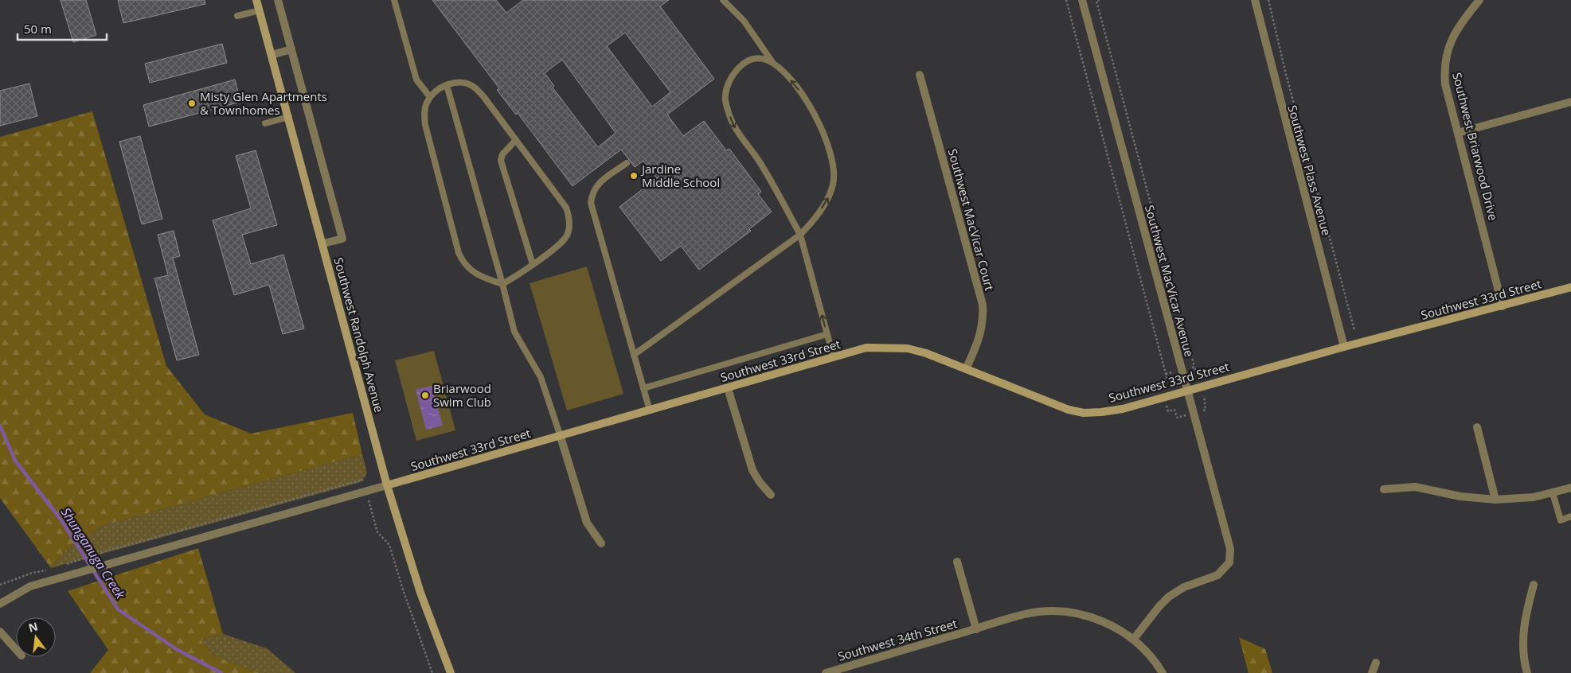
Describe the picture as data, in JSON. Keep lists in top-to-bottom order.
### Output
{
  "streets": {
    "street": [
      "Southwest Briarwood Drive",
      "Southwest Plass Avenue",
      "Southwest MacVicar Court",
      "Southwest MacVicar Avenue",
      "Southwest 33rd Street",
      "Southwest Randolph Avenue",
      "Southwest 34th Street"
    ]
  },
  "crossings": [
    ["Southwest Briarwood Drive", "Southwest 33rd Street"],
    ["Southwest Plass Avenue", "Southwest 33rd Street"],
    ["Southwest MacVicar Court", "Southwest 33rd Street"],
    ["Southwest MacVicar Avenue", "Southwest 33rd Street"],
    ["Southwest MacVicar Avenue", "Southwest 34th Street"],
    ["Southwest 33rd Street", "Southwest Randolph Avenue"]
  ],
  "water": ["Shunganuga Creek"],
  "places": ["Misty Glen Apartments & Townhomes", "Jardine Middle School", "Briarwood Swim Club"],
  "scale_bar": "50 m",
  "north": "top"
}
